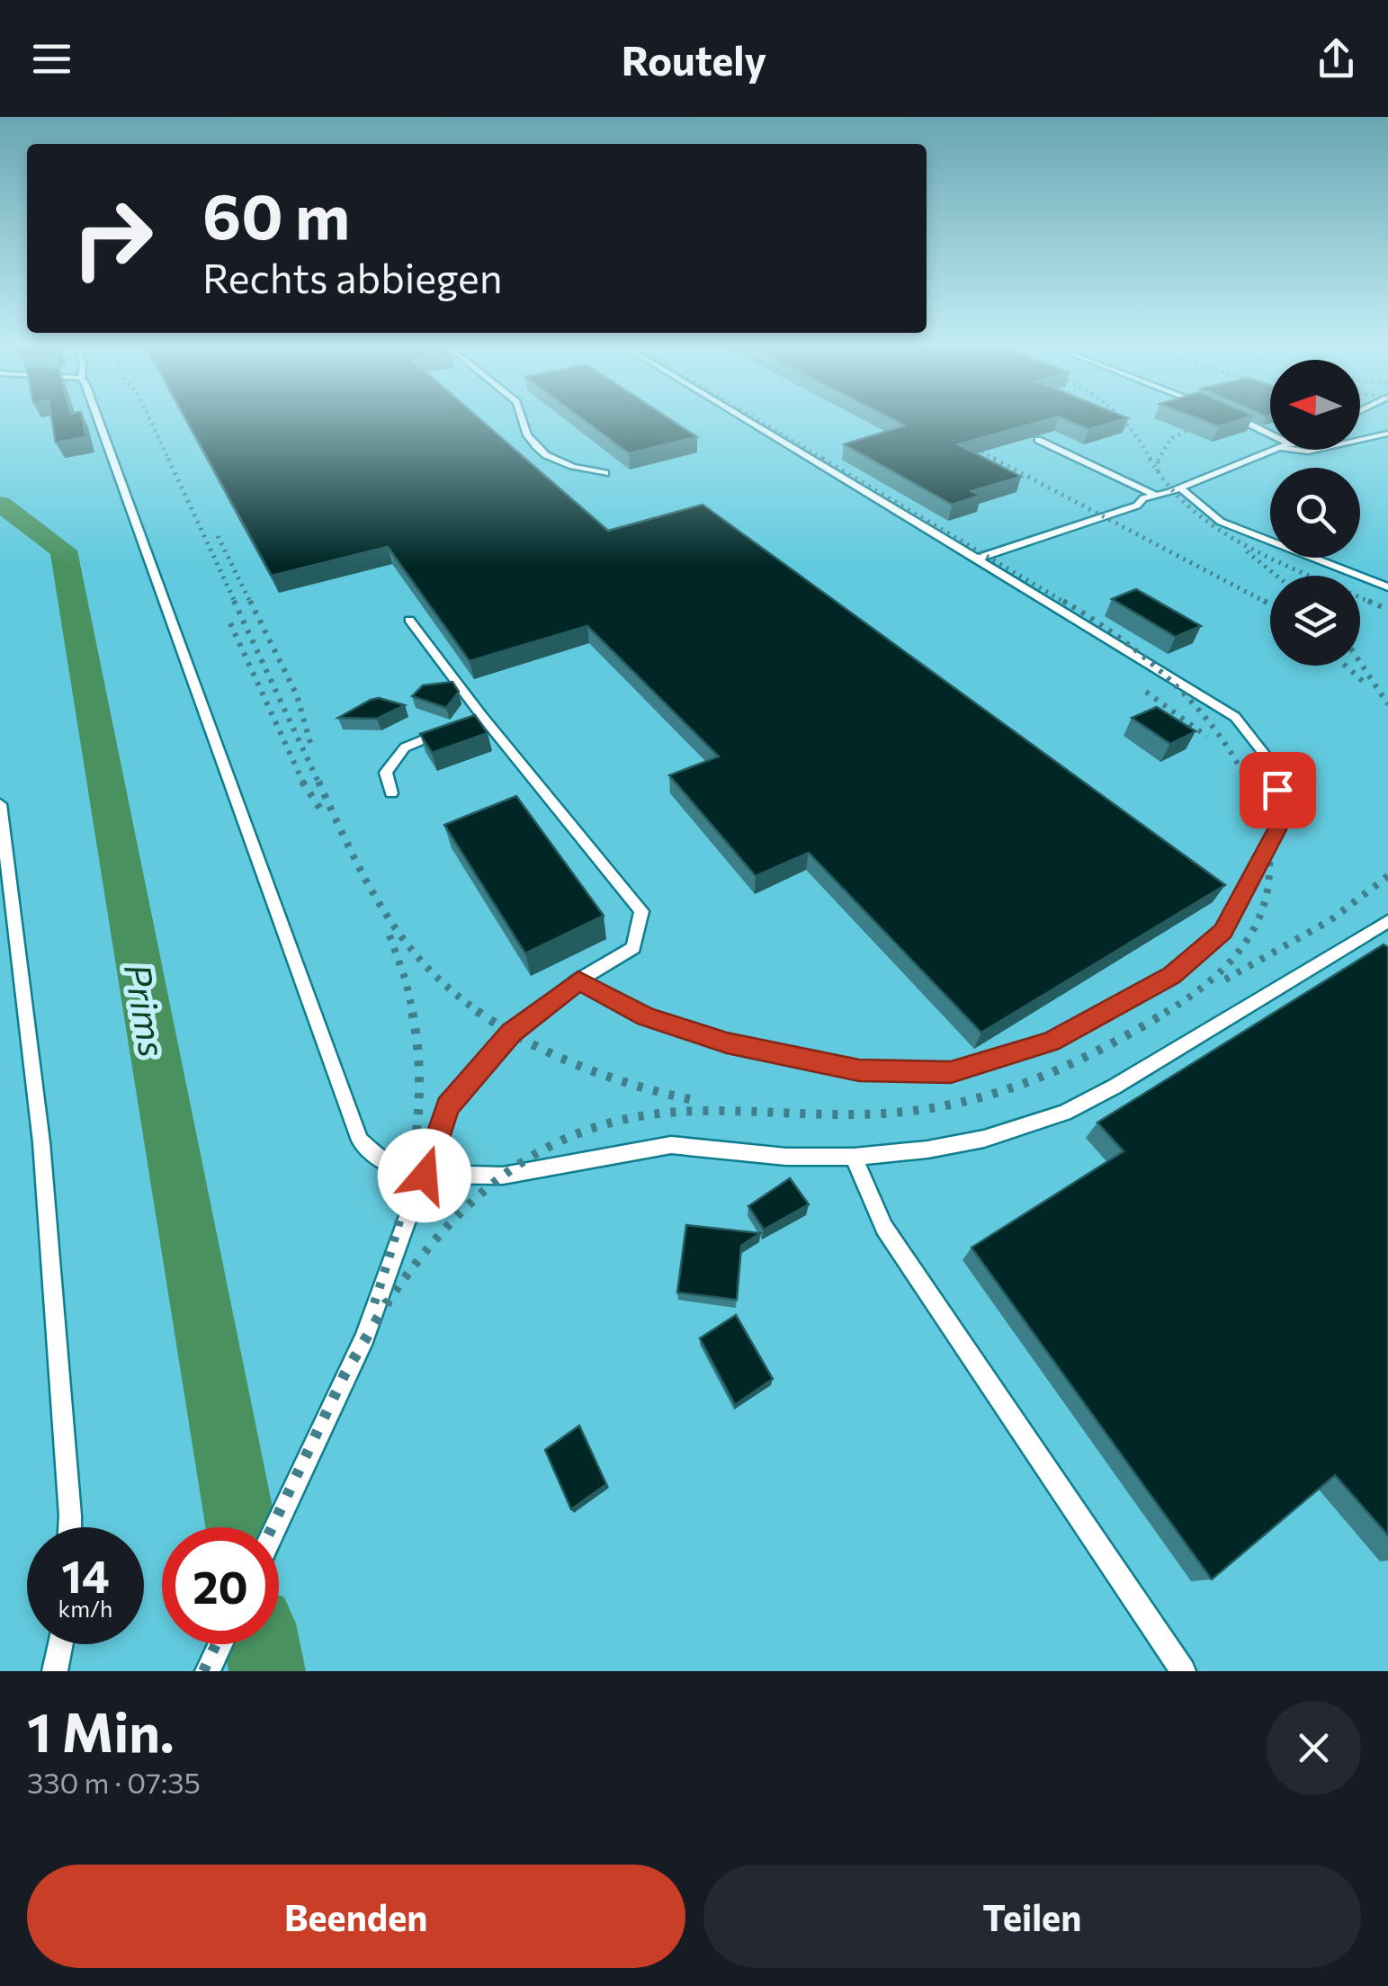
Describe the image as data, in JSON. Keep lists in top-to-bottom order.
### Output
{
  "water": ["Prims"],
  "north": "left",
  "page": {
    "header": "Routely",
    "turn": ["60 m", "Rechts abbiegen"],
    "speed": "14 km/h",
    "limit": "20",
    "heading": ["1 Min.", "330 m · 07:35"],
    "buttons": ["Beenden", "Teilen"]
  }
}
